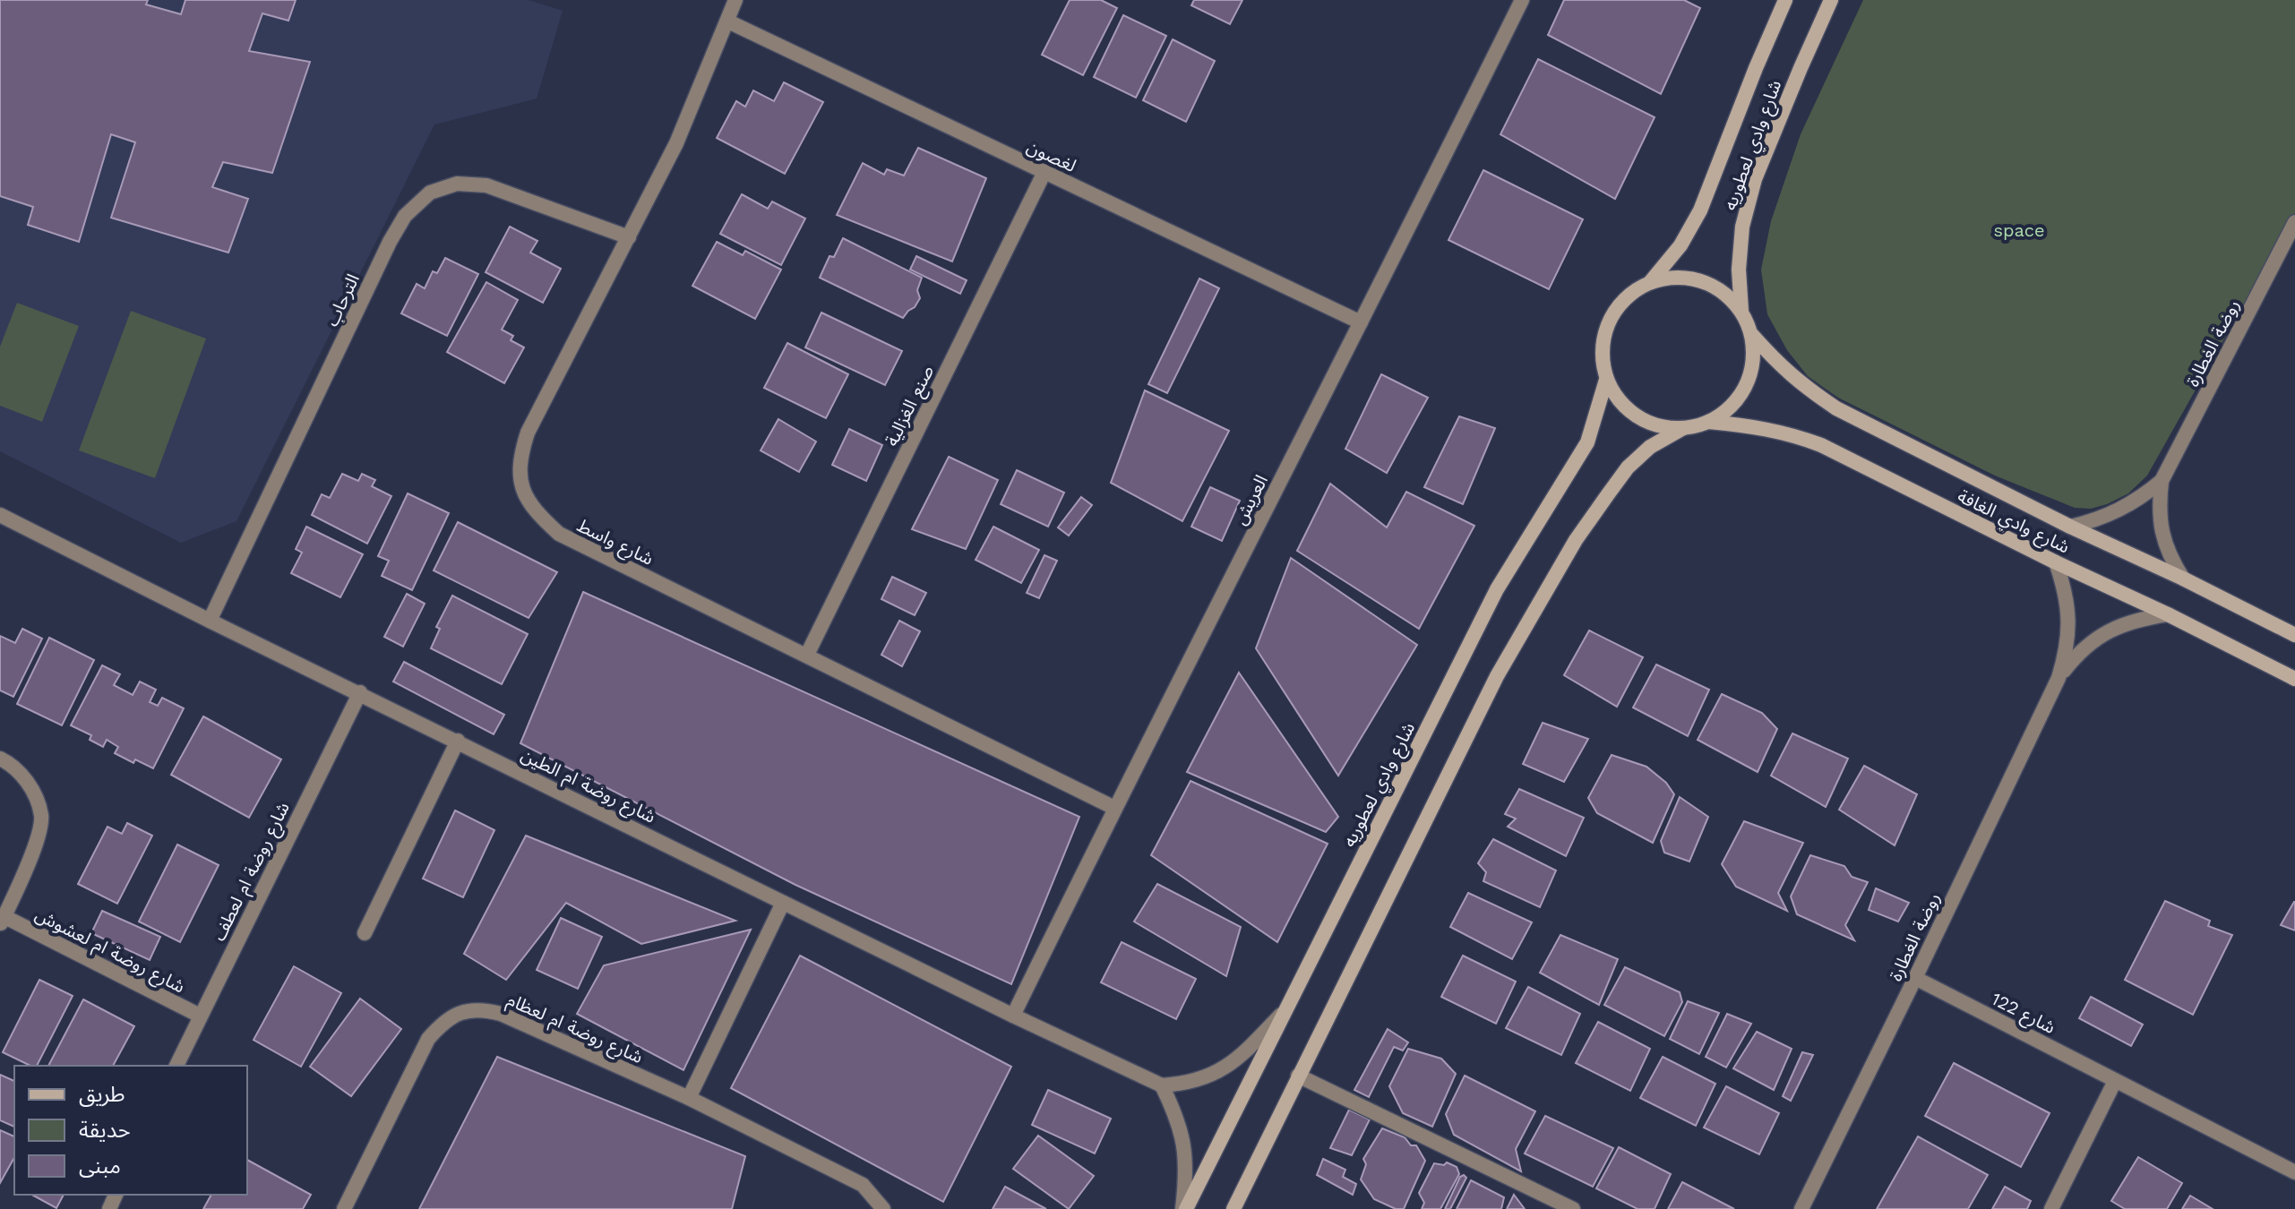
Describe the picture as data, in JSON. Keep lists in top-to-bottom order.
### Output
{
  "streets": {
    "street": [
      "شارع وادي لعطوريه",
      "لغصون",
      "الترحاب",
      "روضة الغطارة",
      "صنع الغزالية",
      "العريش",
      "شارع وادي الغافة",
      "شارع واسط",
      "شارع روضة ام الطين",
      "شارع روضة ام لعطف",
      "شارع روضة ام لعشوش",
      "شارع 122",
      "شارع روضة ام لعظام"
    ]
  },
  "crossings": [
    ["شارع وادي لعطوريه", "شارع وادي الغافة"],
    ["لغصون", "صنع الغزالية"],
    ["لغصون", "العريش"],
    ["لغصون", "شارع واسط"],
    ["الترحاب", "شارع واسط"],
    ["الترحاب", "شارع روضة ام الطين"],
    ["روضة الغطارة", "شارع وادي الغافة"],
    ["روضة الغطارة", "شارع 122"],
    ["صنع الغزالية", "شارع واسط"],
    ["العريش", "شارع واسط"],
    ["العريش", "شارع روضة ام الطين"],
    ["شارع روضة ام الطين", "شارع روضة ام لعطف"],
    ["شارع روضة ام لعطف", "شارع روضة ام لعشوش"]
  ],
  "parks": ["space"],
  "legend": ["طريق", "حديقة", "مبنى"]
}
